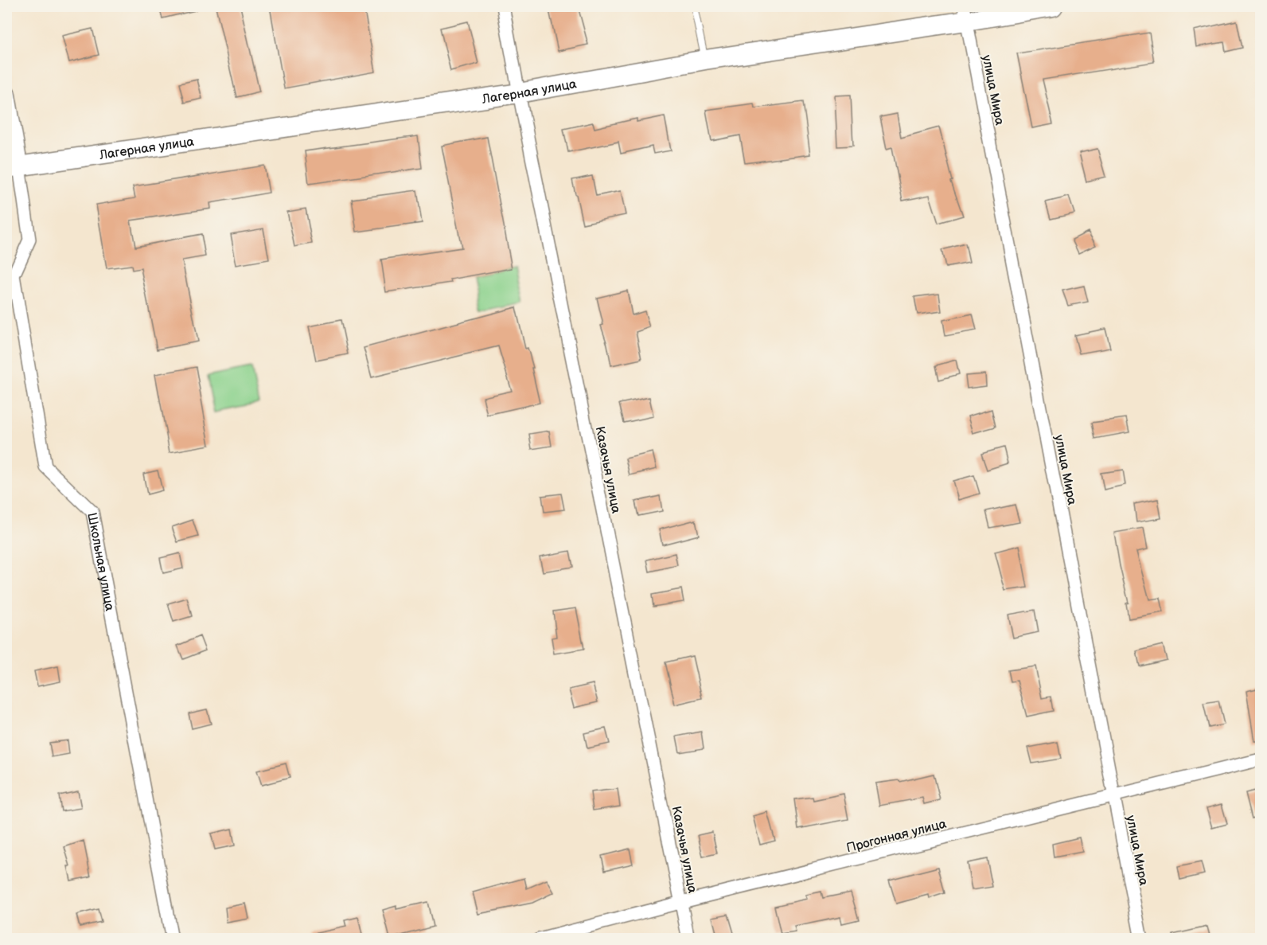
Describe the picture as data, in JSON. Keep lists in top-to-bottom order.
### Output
{
  "streets": {
    "main road": ["Лагерная улица"],
    "street": [
      "улица Мира",
      "Казачья улица",
      "Школьная улица",
      "Прогонная улица"
    ]
  },
  "crossings": [
    ["улица Мира", "Лагерная улица"],
    ["улица Мира", "Прогонная улица"],
    ["Лагерная улица", "Казачья улица"],
    ["Лагерная улица", "Школьная улица"],
    ["Казачья улица", "Прогонная улица"]
  ]
}
